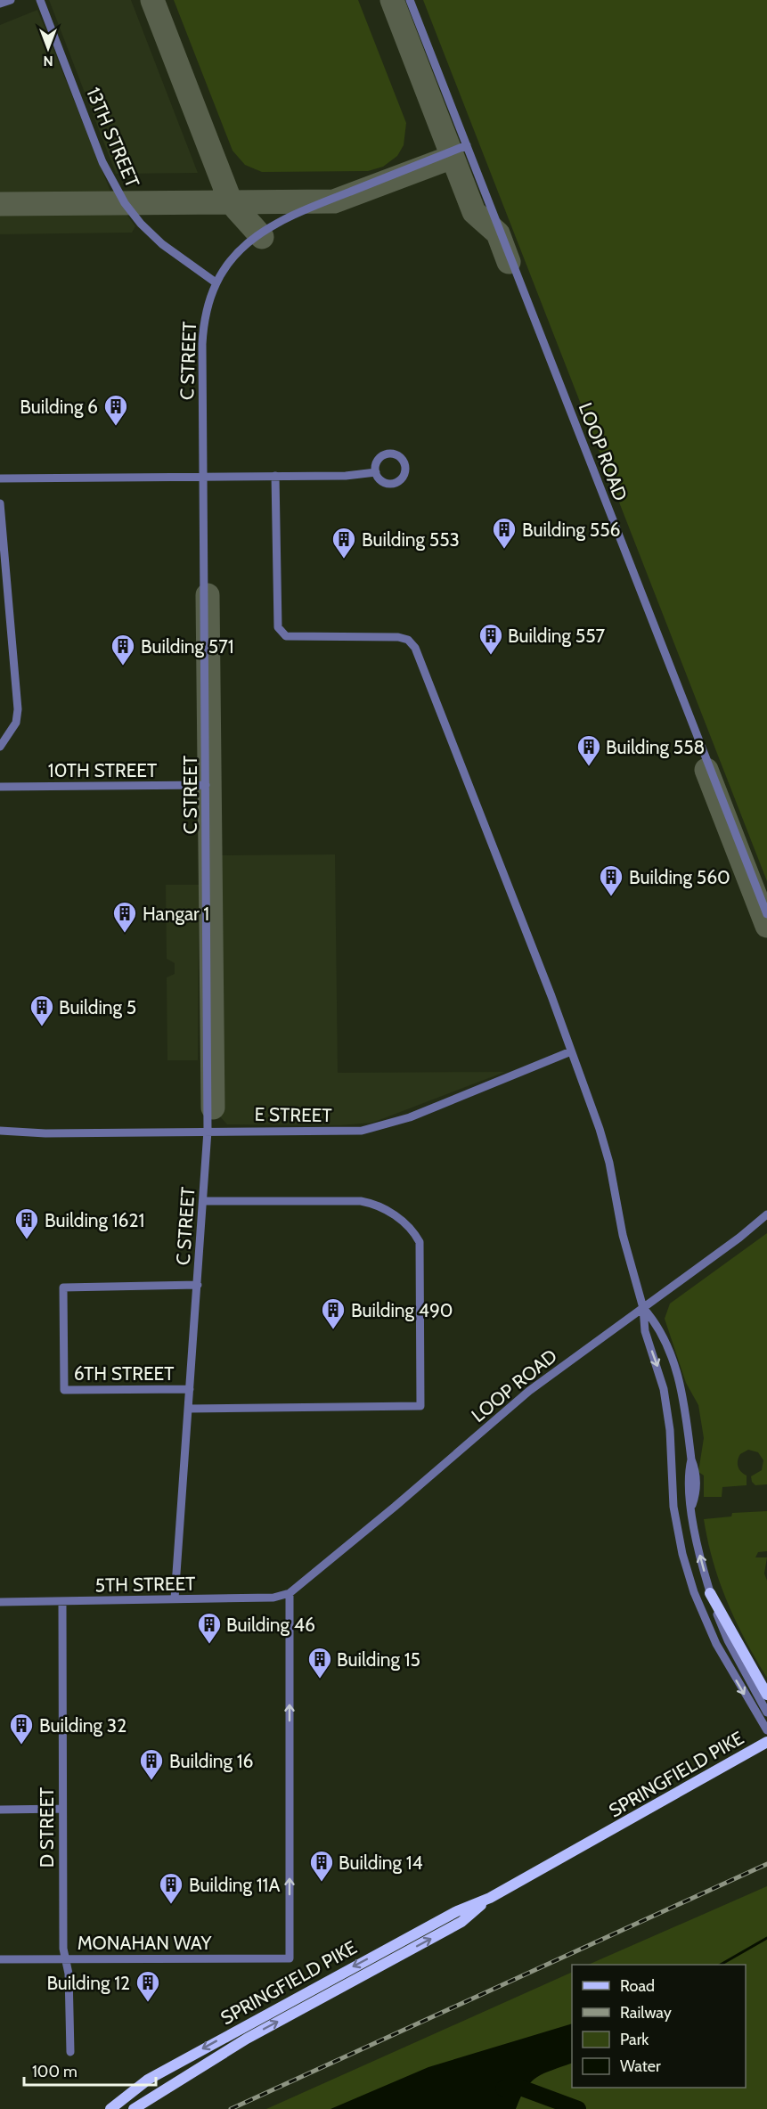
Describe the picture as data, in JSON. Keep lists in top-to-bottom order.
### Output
{
  "streets": {
    "main road": ["SPRINGFIELD PIKE"],
    "street": [
      "13TH STREET",
      "C STREET",
      "LOOP ROAD",
      "10TH STREET",
      "E STREET",
      "6TH STREET",
      "5TH STREET",
      "D STREET",
      "MONAHAN WAY"
    ]
  },
  "crossings": [
    ["13TH STREET", "C STREET"],
    ["C STREET", "LOOP ROAD"],
    ["C STREET", "10TH STREET"],
    ["C STREET", "E STREET"],
    ["C STREET", "6TH STREET"],
    ["C STREET", "5TH STREET"],
    ["LOOP ROAD", "5TH STREET"],
    ["LOOP ROAD", "MONAHAN WAY"],
    ["5TH STREET", "D STREET"],
    ["5TH STREET", "MONAHAN WAY"],
    ["D STREET", "MONAHAN WAY"]
  ],
  "places": {
    "building": [
      "Building 6",
      "Building 556",
      "Building 553",
      "Building 557",
      "Building 571",
      "Building 558",
      "Building 560",
      "Hangar 1",
      "Building 5",
      "Building 1621",
      "Building 490",
      "Building 46",
      "Building 15",
      "Building 32",
      "Building 16",
      "Building 14",
      "Building 11A",
      "Building 12"
    ]
  },
  "legend": [
    "Road",
    "Railway",
    "Park",
    "Water"
  ],
  "scale_bar": "100 m",
  "north": "bottom"
}
